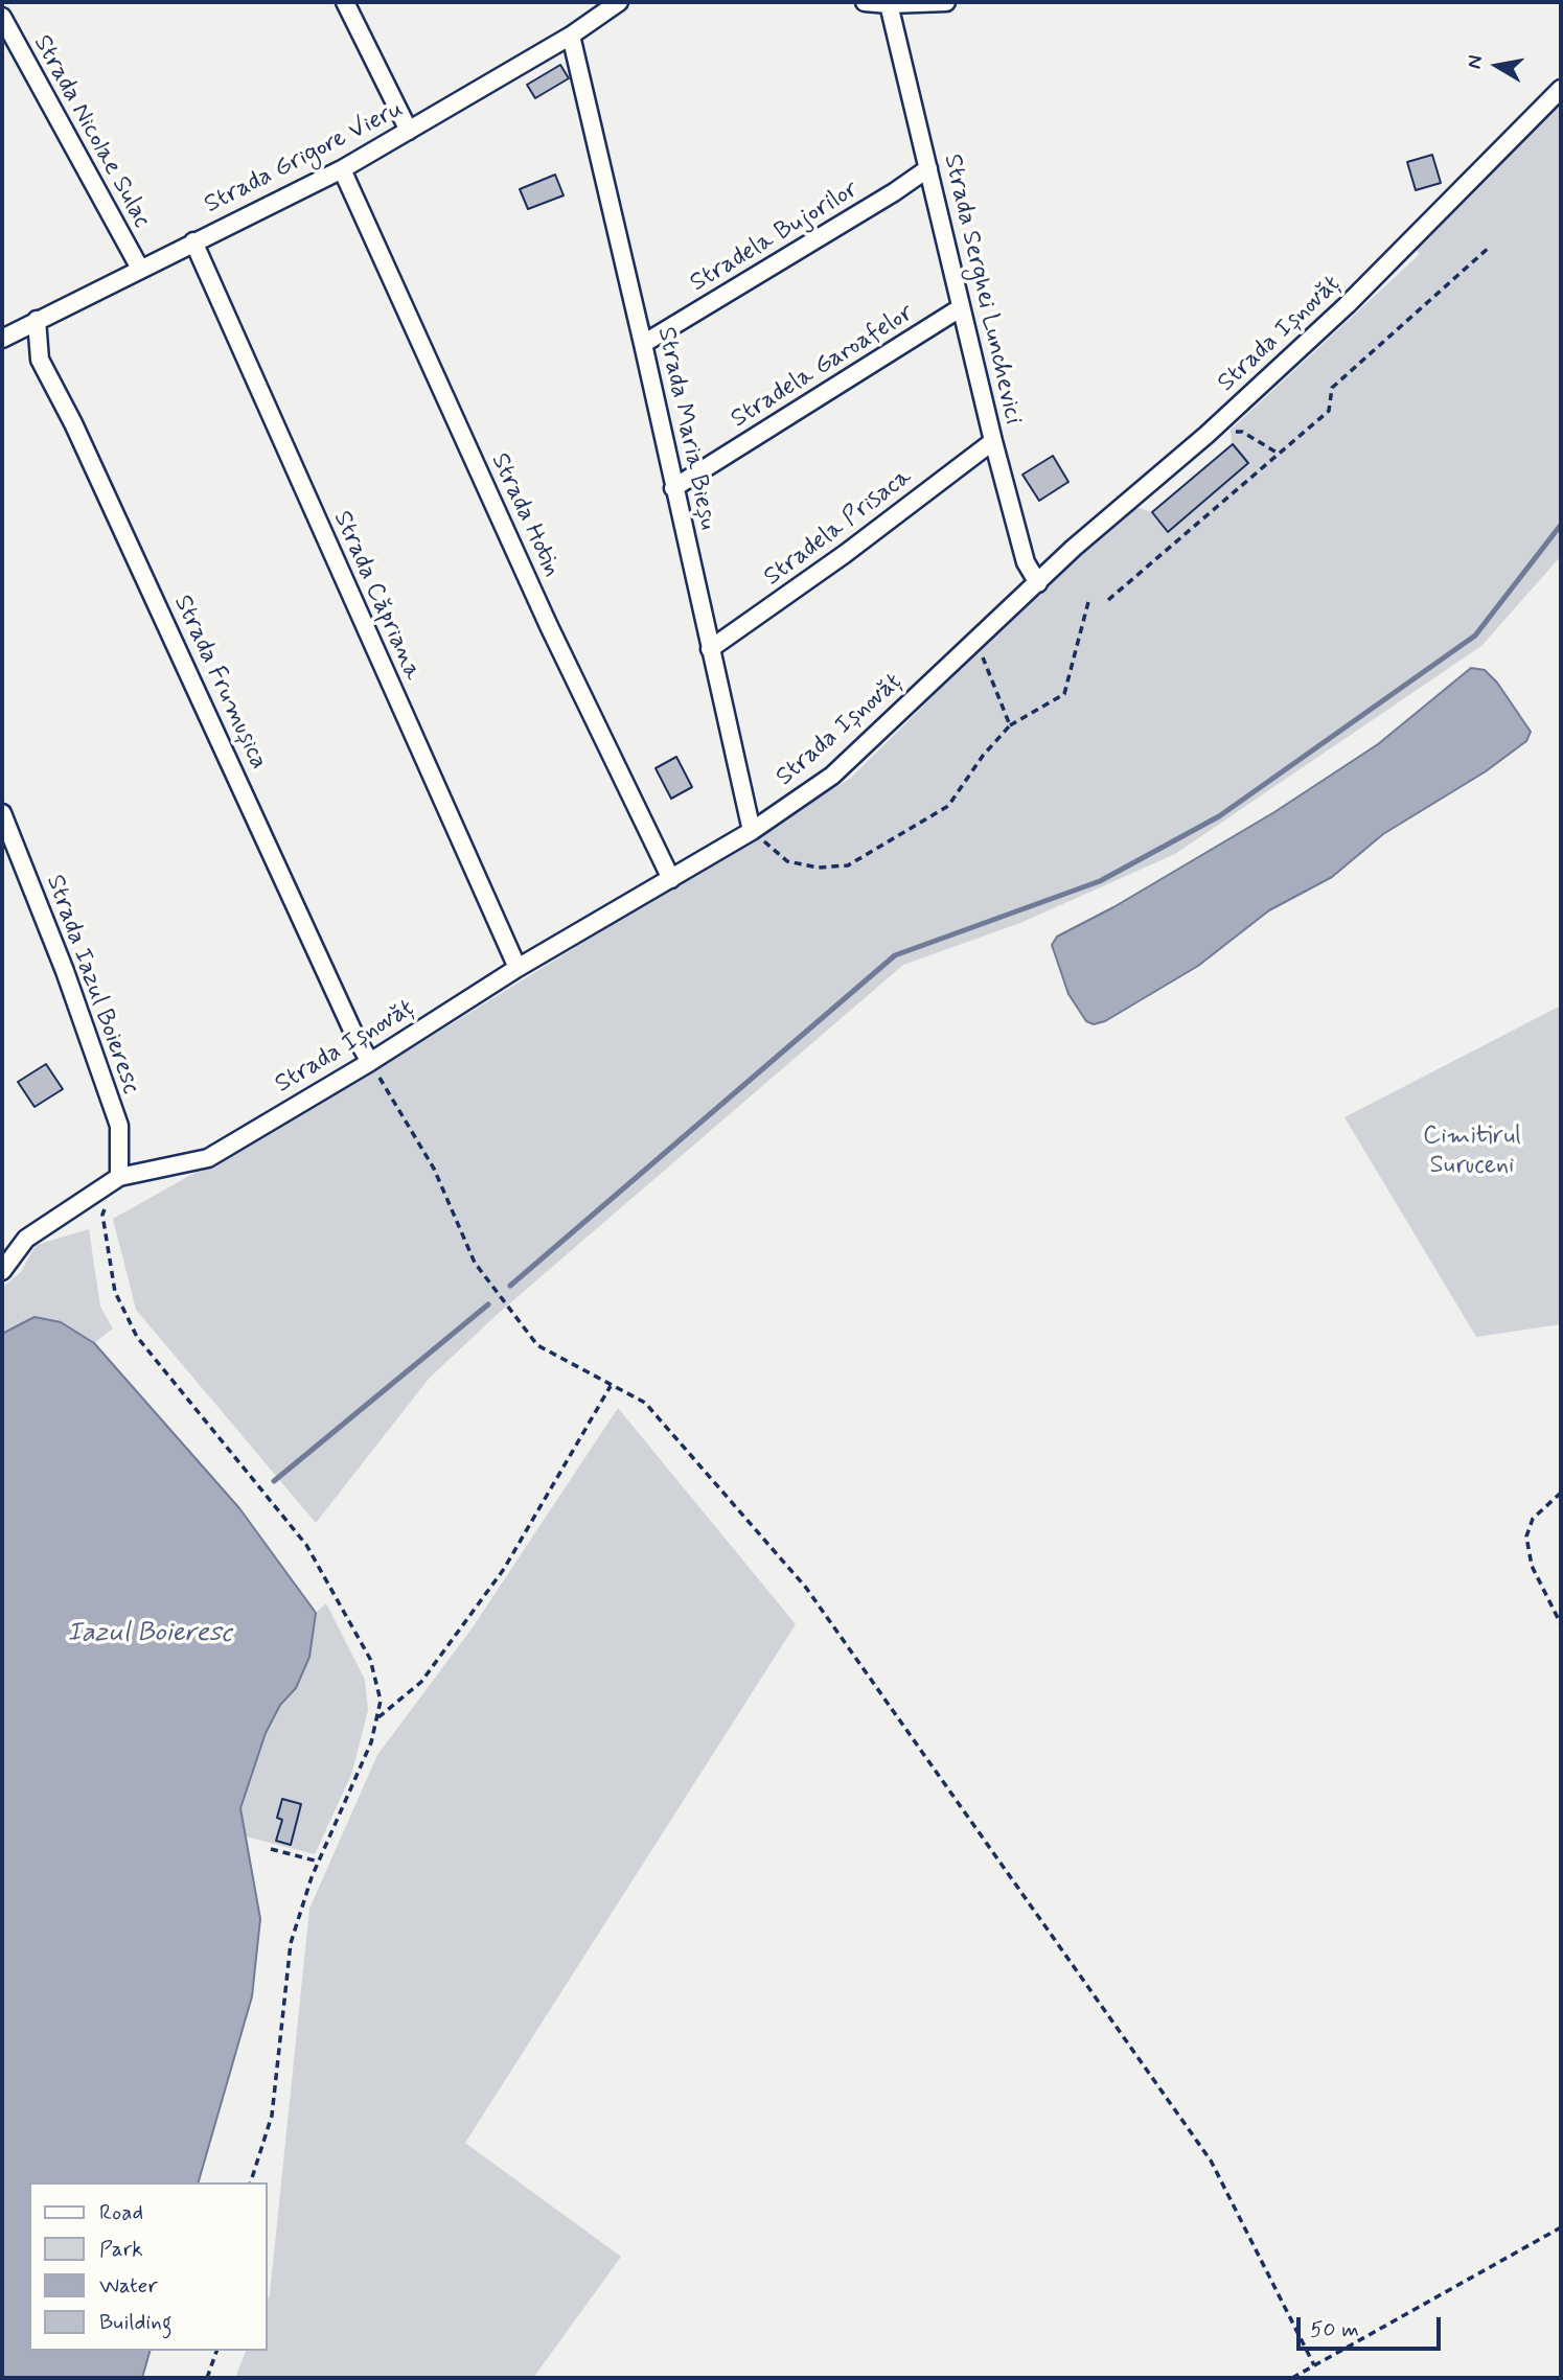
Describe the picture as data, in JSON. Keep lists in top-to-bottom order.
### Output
{
  "streets": {
    "street": [
      "Strada Nicolae Sulac",
      "Strada Grigore Vieru",
      "Stradela Bujorilor",
      "Strada Serghei Lunchevici",
      "Strada Ișnovăț",
      "Stradela Garoafelor",
      "Strada Maria Bieșu",
      "Strada Hotin",
      "Stradela Prisaca",
      "Strada Căpriana",
      "Strada Frumușica",
      "Strada Iazul Boieresc"
    ]
  },
  "crossings": [
    ["Strada Nicolae Sulac", "Strada Grigore Vieru"],
    ["Strada Grigore Vieru", "Strada Maria Bieșu"],
    ["Strada Grigore Vieru", "Strada Hotin"],
    ["Strada Grigore Vieru", "Strada Căpriana"],
    ["Strada Grigore Vieru", "Strada Frumușica"],
    ["Stradela Bujorilor", "Strada Serghei Lunchevici"],
    ["Stradela Bujorilor", "Strada Maria Bieșu"],
    ["Strada Serghei Lunchevici", "Strada Ișnovăț"],
    ["Strada Serghei Lunchevici", "Stradela Garoafelor"],
    ["Strada Serghei Lunchevici", "Stradela Prisaca"],
    ["Strada Ișnovăț", "Strada Maria Bieșu"],
    ["Strada Ișnovăț", "Strada Hotin"],
    ["Strada Ișnovăț", "Strada Căpriana"],
    ["Strada Ișnovăț", "Strada Frumușica"],
    ["Strada Ișnovăț", "Strada Iazul Boieresc"],
    ["Stradela Garoafelor", "Strada Maria Bieșu"],
    ["Strada Maria Bieșu", "Stradela Prisaca"]
  ],
  "water": ["Iazul Boieresc"],
  "parks": ["Cimitirul Suruceni"],
  "legend": [
    "Road",
    "Park",
    "Water",
    "Building"
  ],
  "scale_bar": "50 m",
  "north": "left"
}
